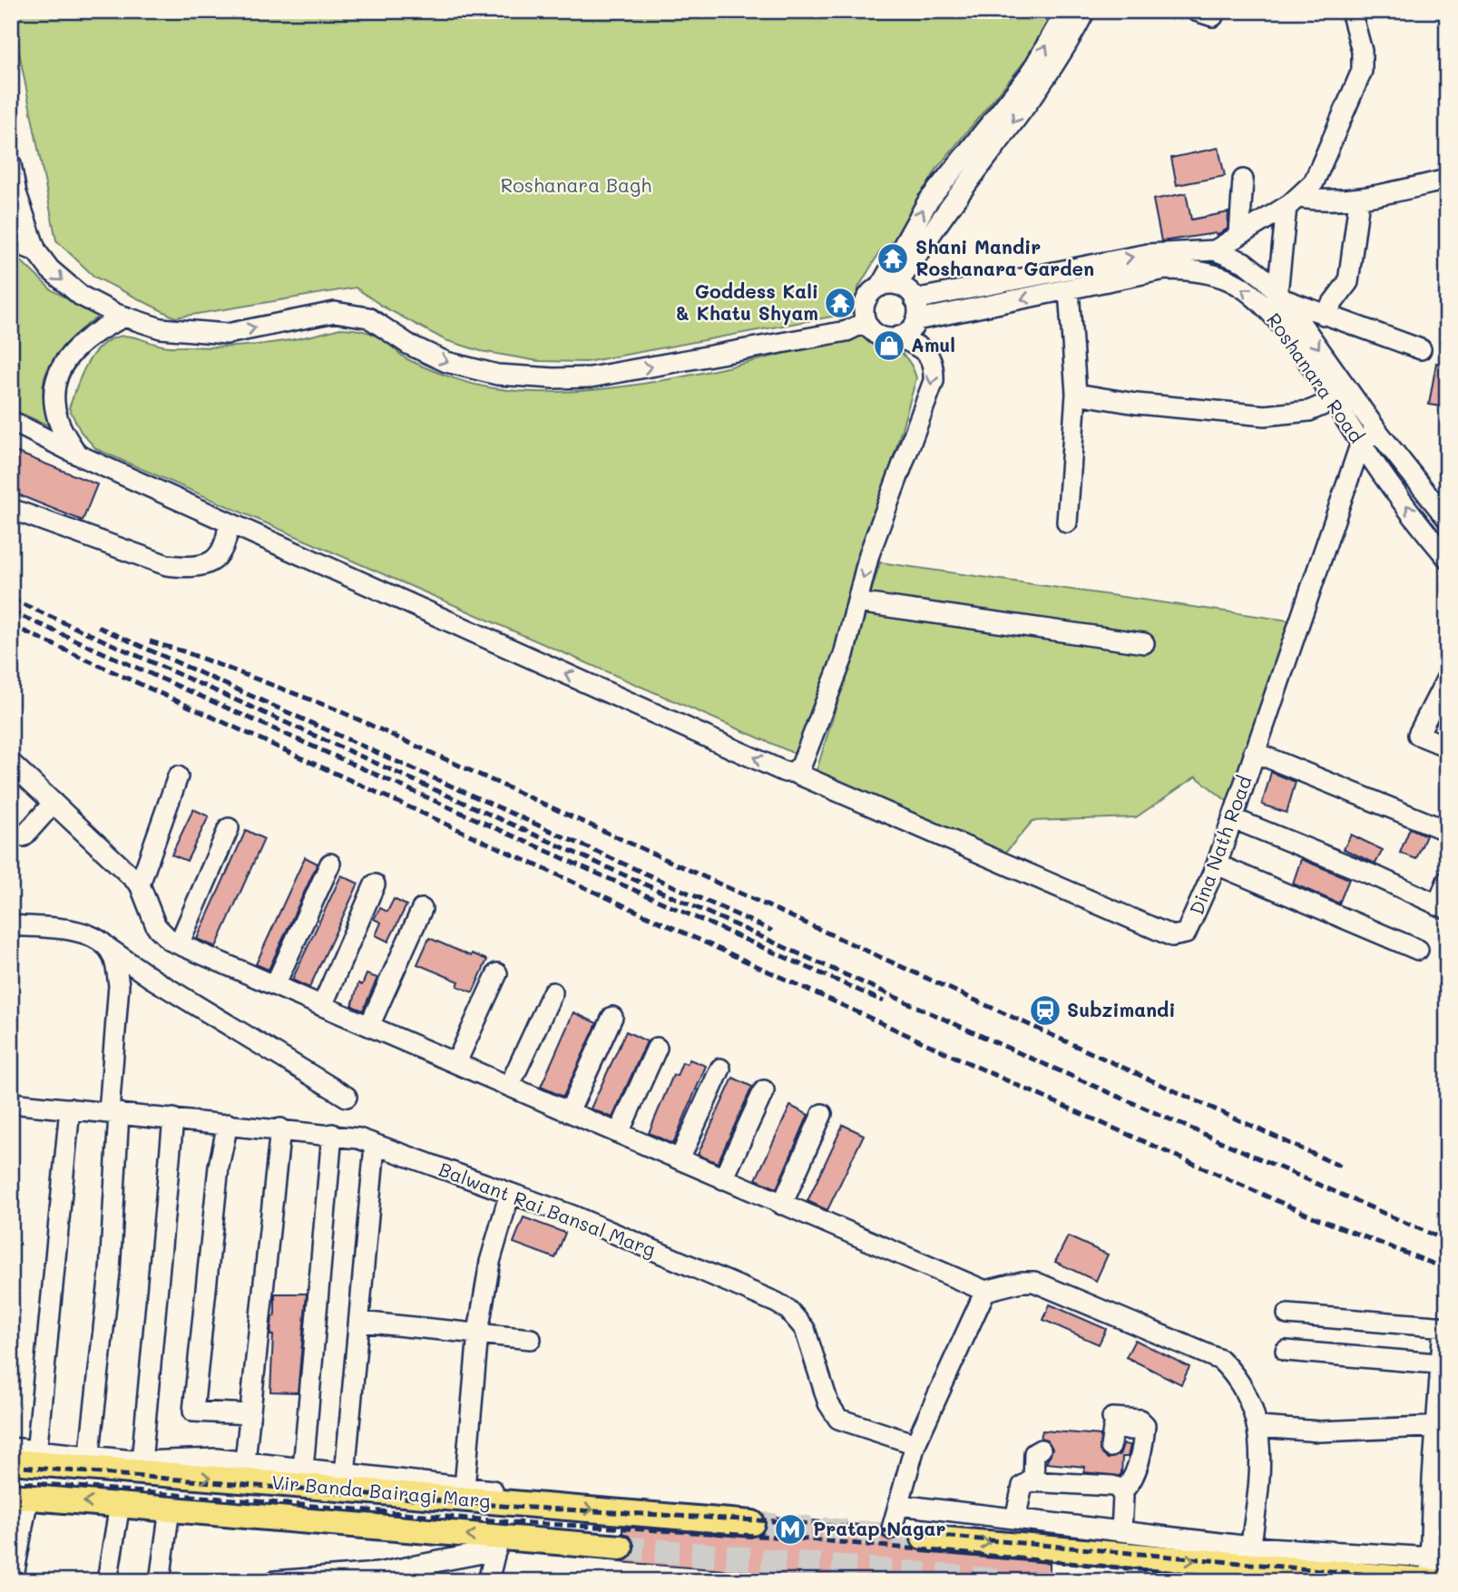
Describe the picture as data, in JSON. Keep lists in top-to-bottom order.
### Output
{
  "streets": {
    "main road": ["Vir Banda Bairagi Marg"],
    "street": ["Roshanara Road", "Dina Nath Road", "Balwant Rai Bansal Marg"]
  },
  "crossings": [
    ["Roshanara Road", "Dina Nath Road"]
  ],
  "parks": ["Roshanara Bagh"],
  "places": {
    "temple": ["Shani Mandir Roshanara Garden", "Goddess Kali & Khatu Shyam"],
    "shop": ["Amul"],
    "station": ["Subzimandi"],
    "metro station": ["Pratap Nagar"]
  }
}
